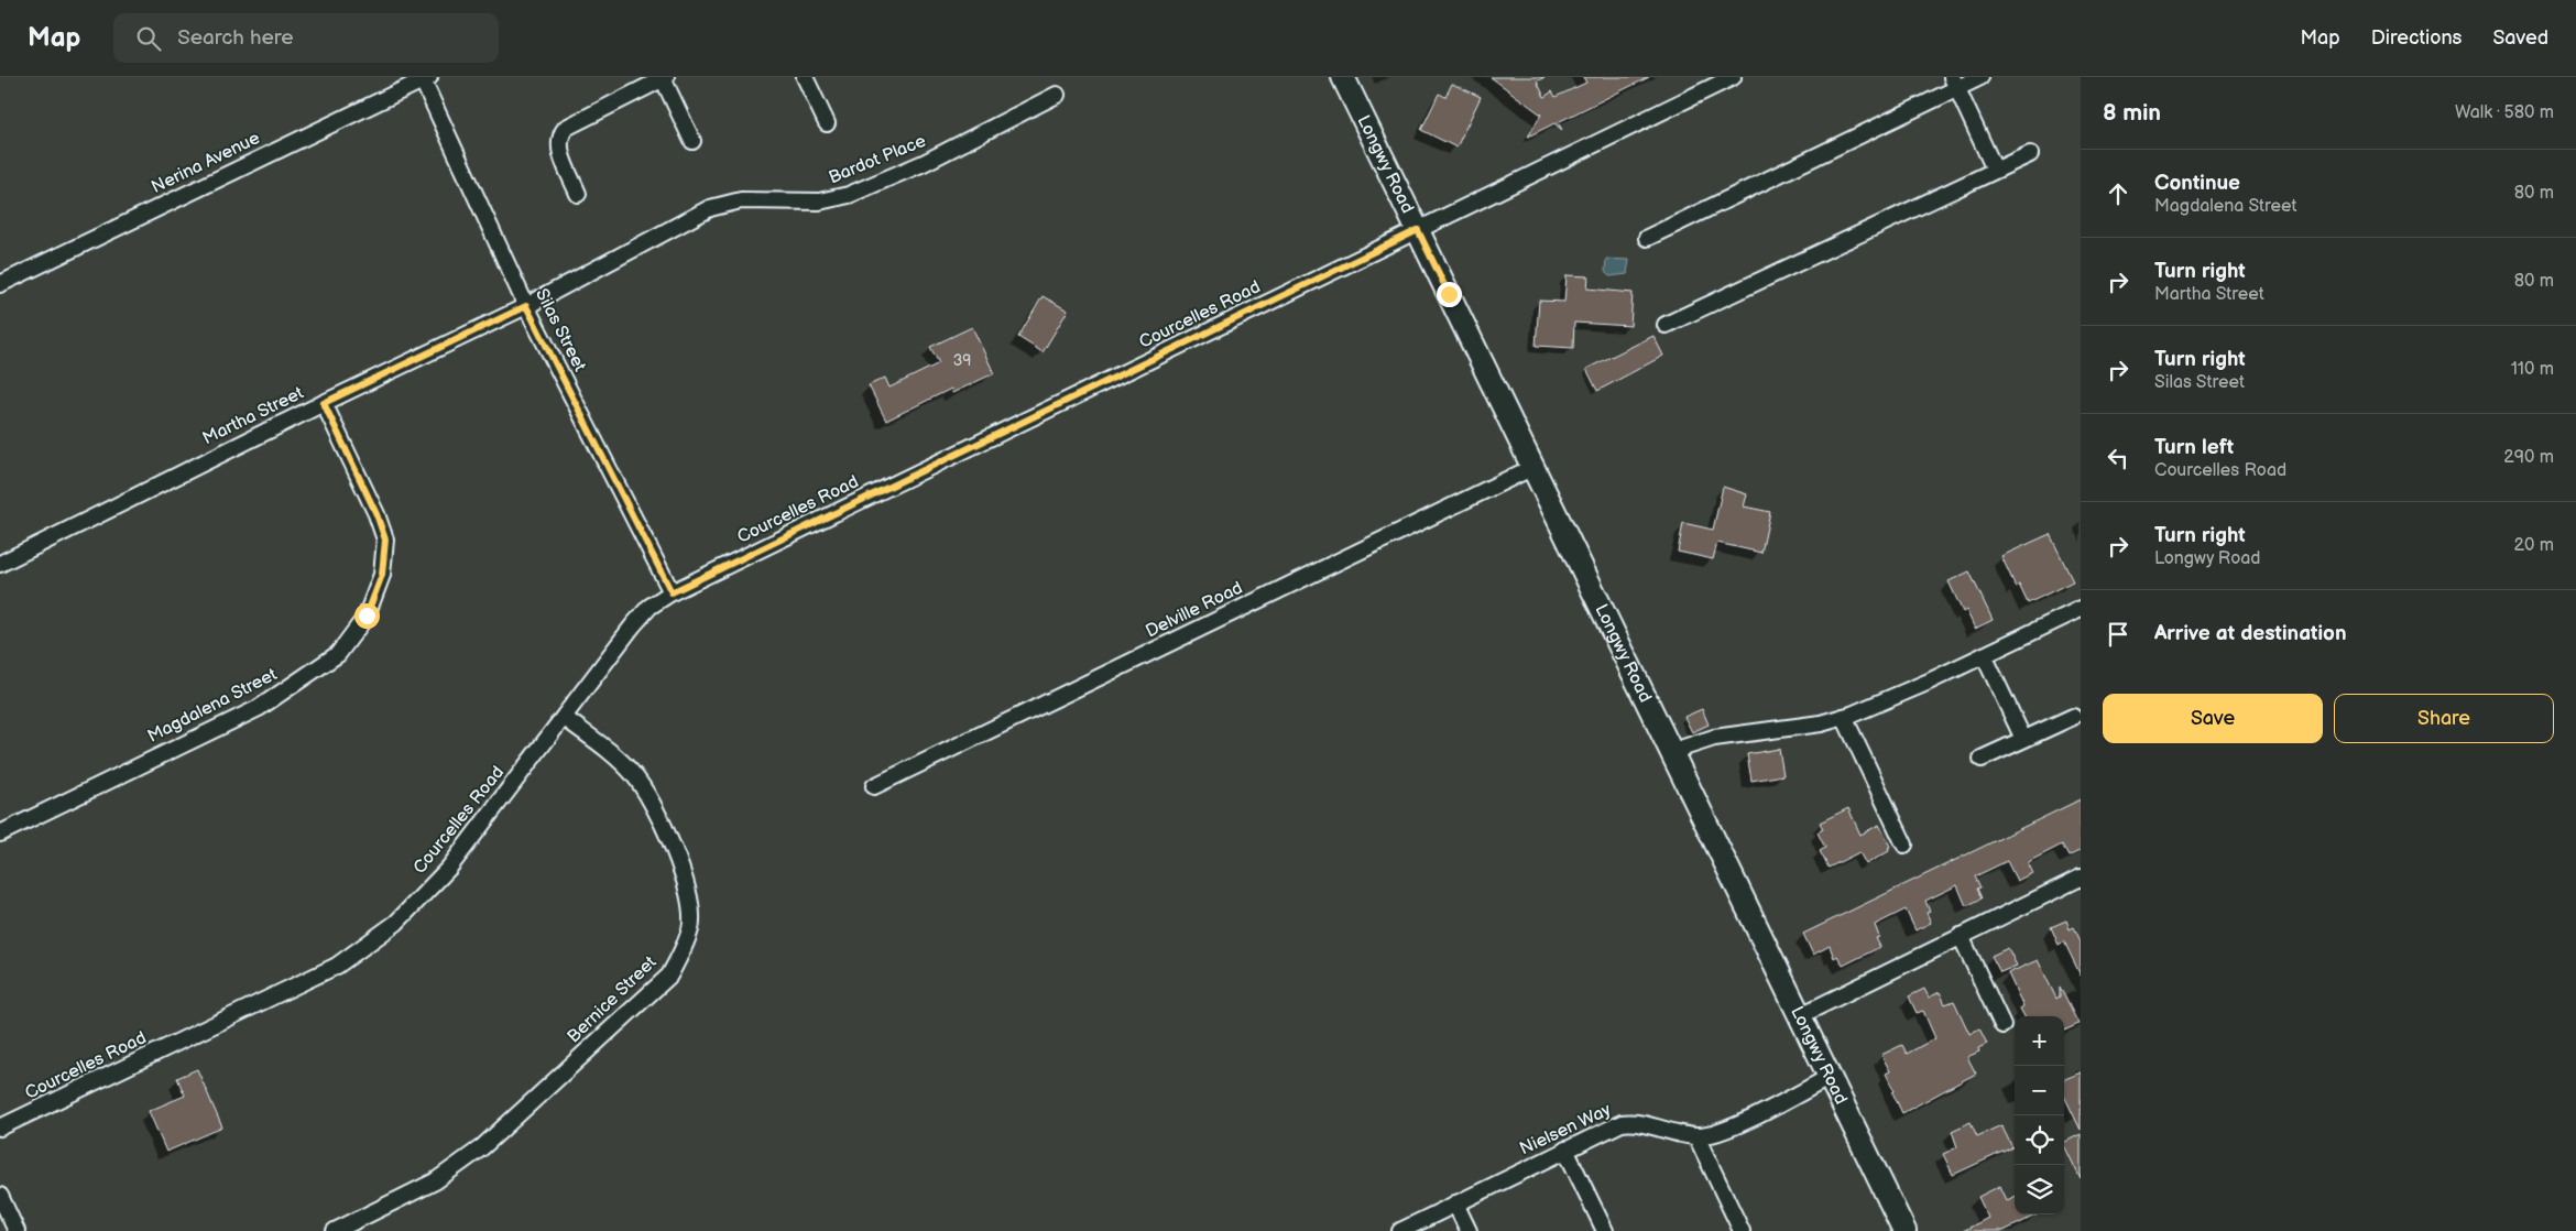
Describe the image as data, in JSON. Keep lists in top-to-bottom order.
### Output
{
  "streets": {
    "street": [
      "Bardot Place",
      "Nerina Avenue",
      "Longwy Road",
      "Courcelles Road",
      "Silas Street",
      "Martha Street",
      "Delville Road",
      "Magdalena Street",
      "Bernice Street",
      "Nielsen Way"
    ]
  },
  "crossings": [
    ["Bardot Place", "Silas Street"],
    ["Bardot Place", "Martha Street"],
    ["Nerina Avenue", "Silas Street"],
    ["Longwy Road", "Courcelles Road"],
    ["Longwy Road", "Delville Road"],
    ["Longwy Road", "Nielsen Way"],
    ["Courcelles Road", "Silas Street"],
    ["Courcelles Road", "Bernice Street"],
    ["Silas Street", "Martha Street"],
    ["Martha Street", "Magdalena Street"]
  ],
  "house_numbers": ["39"],
  "page": {
    "header": "Map",
    "search": "Search here",
    "nav": ["Map", "Directions", "Saved"],
    "heading": ["8 min", "Walk · 580 m"],
    "list": [
      ["Continue", "Magdalena Street", "80 m"],
      ["Turn right", "Martha Street", "80 m"],
      ["Turn right", "Silas Street", "110 m"],
      ["Turn left", "Courcelles Road", "290 m"],
      ["Turn right", "Longwy Road", "20 m"],
      "Arrive at destination"
    ],
    "buttons": ["Save", "Share"],
    "map_buttons": ["+", "−"]
  }
}
